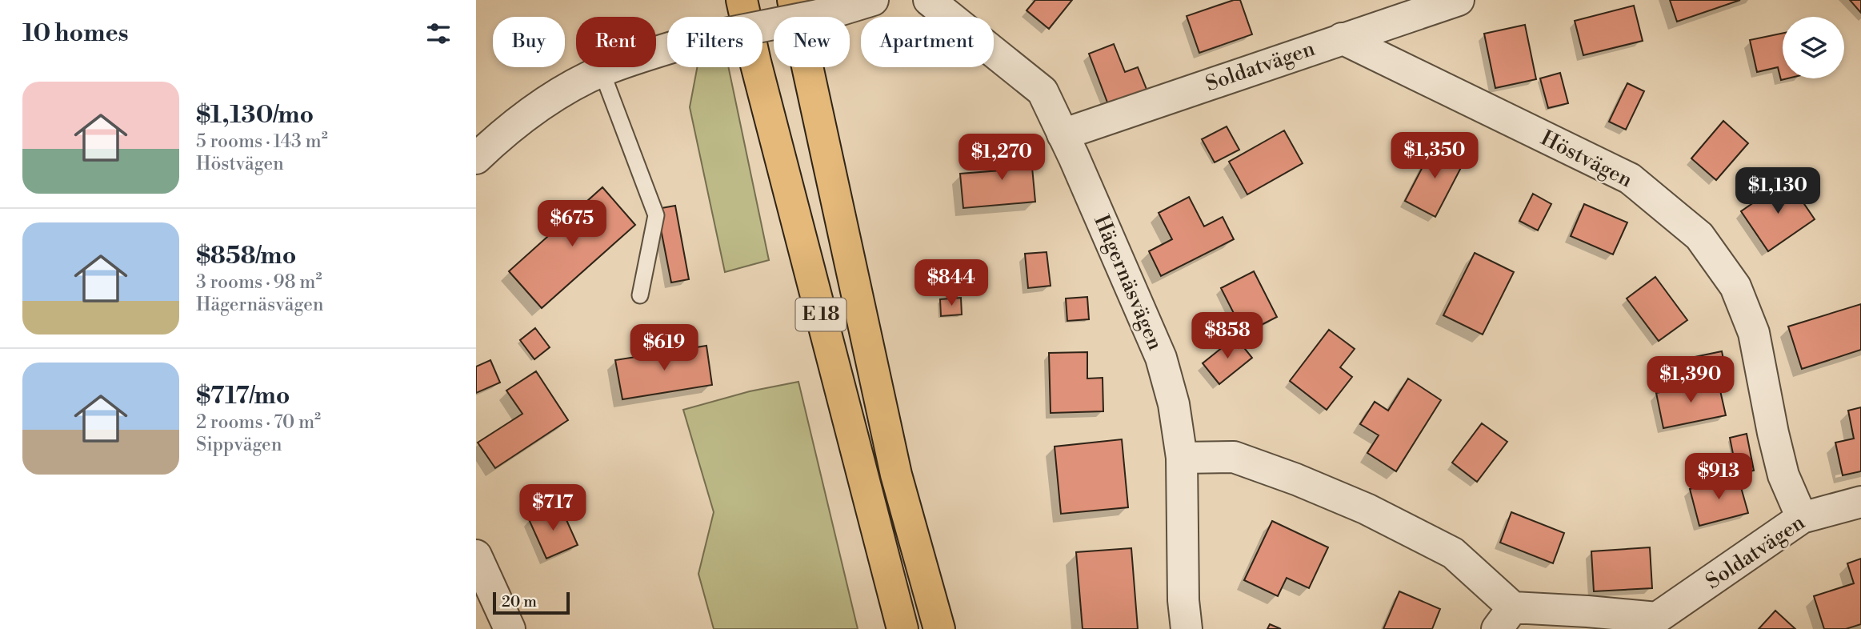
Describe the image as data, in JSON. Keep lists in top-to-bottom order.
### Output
{
  "streets": {
    "highway": ["E 18"],
    "street": ["Soldatvägen", "Höstvägen", "Hägernäsvägen"]
  },
  "crossings": [
    ["Soldatvägen", "Höstvägen"],
    ["Soldatvägen", "Hägernäsvägen"]
  ],
  "scale_bar": "20 m",
  "page": {
    "heading": "10 homes",
    "chip": [
      "Buy",
      "Rent",
      "Filters",
      "New",
      "Apartment"
    ],
    "list": [
      {
        "name": "$1,130/mo",
        "note": "5 rooms · 143 m² · Höstvägen"
      },
      {
        "name": "$858/mo",
        "note": "3 rooms · 98 m² · Hägernäsvägen"
      },
      {
        "name": "$717/mo",
        "note": "2 rooms · 70 m² · Sippvägen"
      }
    ],
    "price": [
      "$1,350",
      "$1,270",
      "$1,130",
      "$675",
      "$844",
      "$858",
      "$619",
      "$1,390",
      "$913",
      "$717"
    ],
    "scale": "20 m"
  }
}
